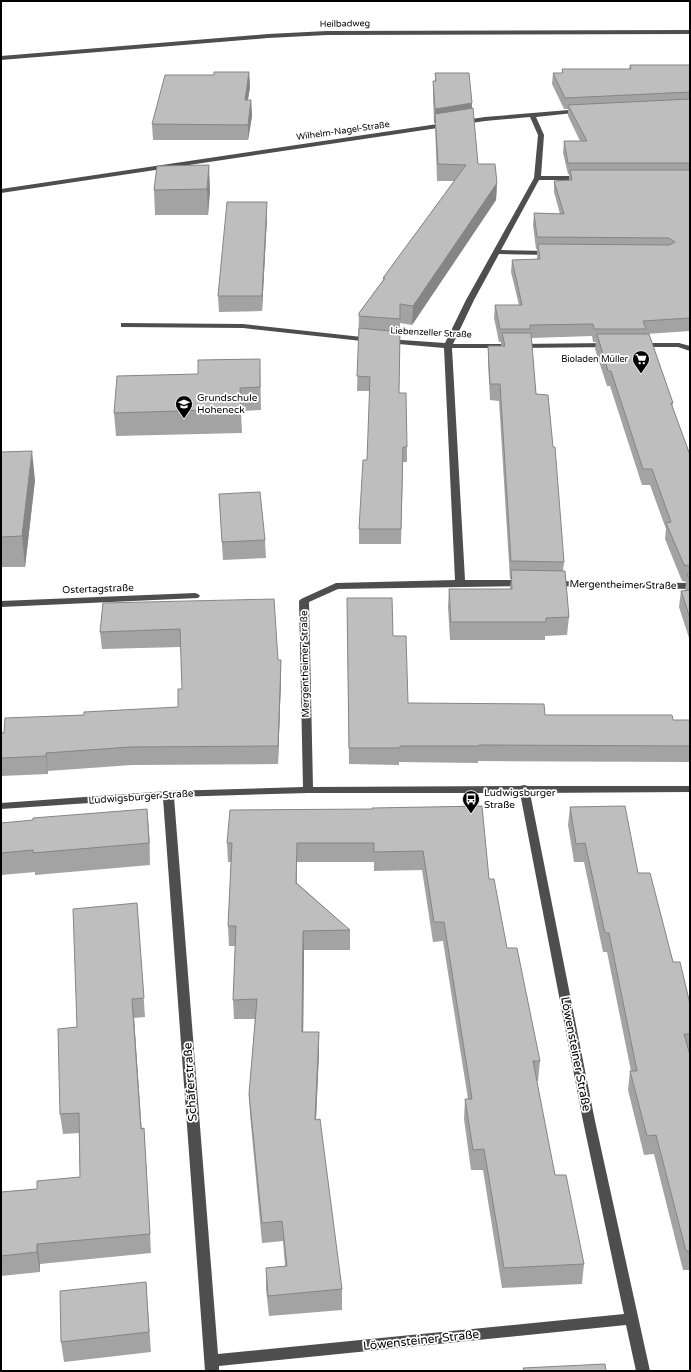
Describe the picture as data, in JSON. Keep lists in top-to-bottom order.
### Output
{
  "streets": {
    "street": [
      "Heilbadweg",
      "Wilhelm-Nagel-Straße",
      "Liebenzeller Straße",
      "Mergentheimer Straße",
      "Ostertagstraße",
      "Ludwigsburger Straße",
      "Löwensteiner Straße",
      "Schäferstraße"
    ]
  },
  "crossings": [
    ["Mergentheimer Straße", "Ludwigsburger Straße"],
    ["Ludwigsburger Straße", "Löwensteiner Straße"],
    ["Ludwigsburger Straße", "Schäferstraße"],
    ["Löwensteiner Straße", "Schäferstraße"]
  ],
  "places": {
    "supermarket": ["Bioladen Müller"],
    "school or university": ["Grundschule Hoheneck"],
    "bus stop": ["Ludwigsburger Straße"]
  }
}
